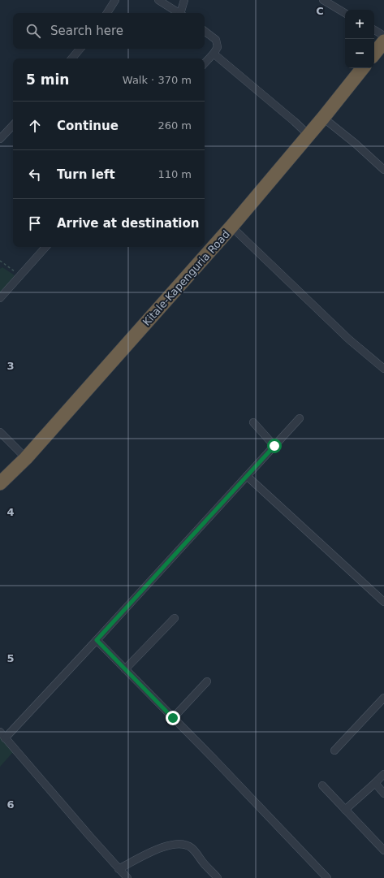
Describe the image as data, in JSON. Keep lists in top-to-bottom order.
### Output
{
  "streets": {
    "highway": ["Kitale-Kapenguria Road"]
  },
  "page": {
    "map_buttons": ["+", "−"],
    "search": "Search here",
    "heading": ["5 min", "Walk · 370 m"],
    "list": [
      ["Continue", "260 m"],
      ["Turn left", "110 m"],
      "Arrive at destination"
    ]
  },
  "grid": {
    "columns": ["C"],
    "rows": [
      "3",
      "4",
      "5",
      "6"
    ]
  }
}
